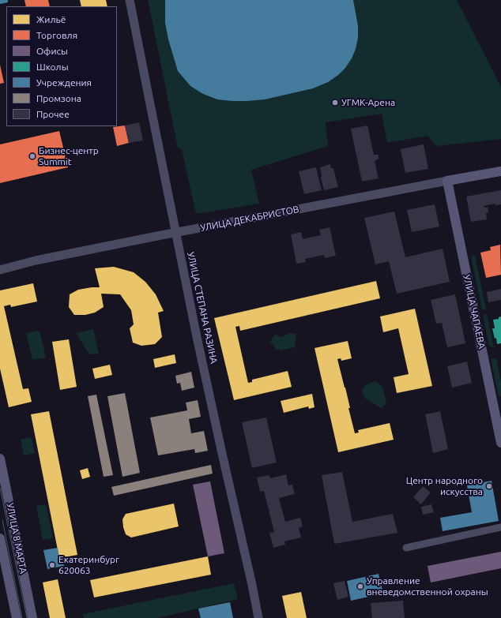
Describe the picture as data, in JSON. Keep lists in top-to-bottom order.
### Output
{
  "streets": {
    "main road": ["УЛИЦА ДЕКАБРИСТОВ", "УЛИЦА ЧАПАЕВА", "УЛИЦА 8 МАРТА"],
    "street": ["УЛИЦА СТЕПАНА РАЗИНА"]
  },
  "crossings": [
    ["УЛИЦА ДЕКАБРИСТОВ", "УЛИЦА СТЕПАНА РАЗИНА"],
    ["УЛИЦА ДЕКАБРИСТОВ", "УЛИЦА ЧАПАЕВА"]
  ],
  "places": [
    "УГМК-Арена",
    "Бизнес-центр Summit",
    "Центр народного искусства",
    "Екатеринбург 620063",
    "Управление вневедомственной охраны"
  ],
  "legend": [
    "Жильё",
    "Торговля",
    "Офисы",
    "Школы",
    "Учреждения",
    "Промзона",
    "Прочее"
  ]
}
